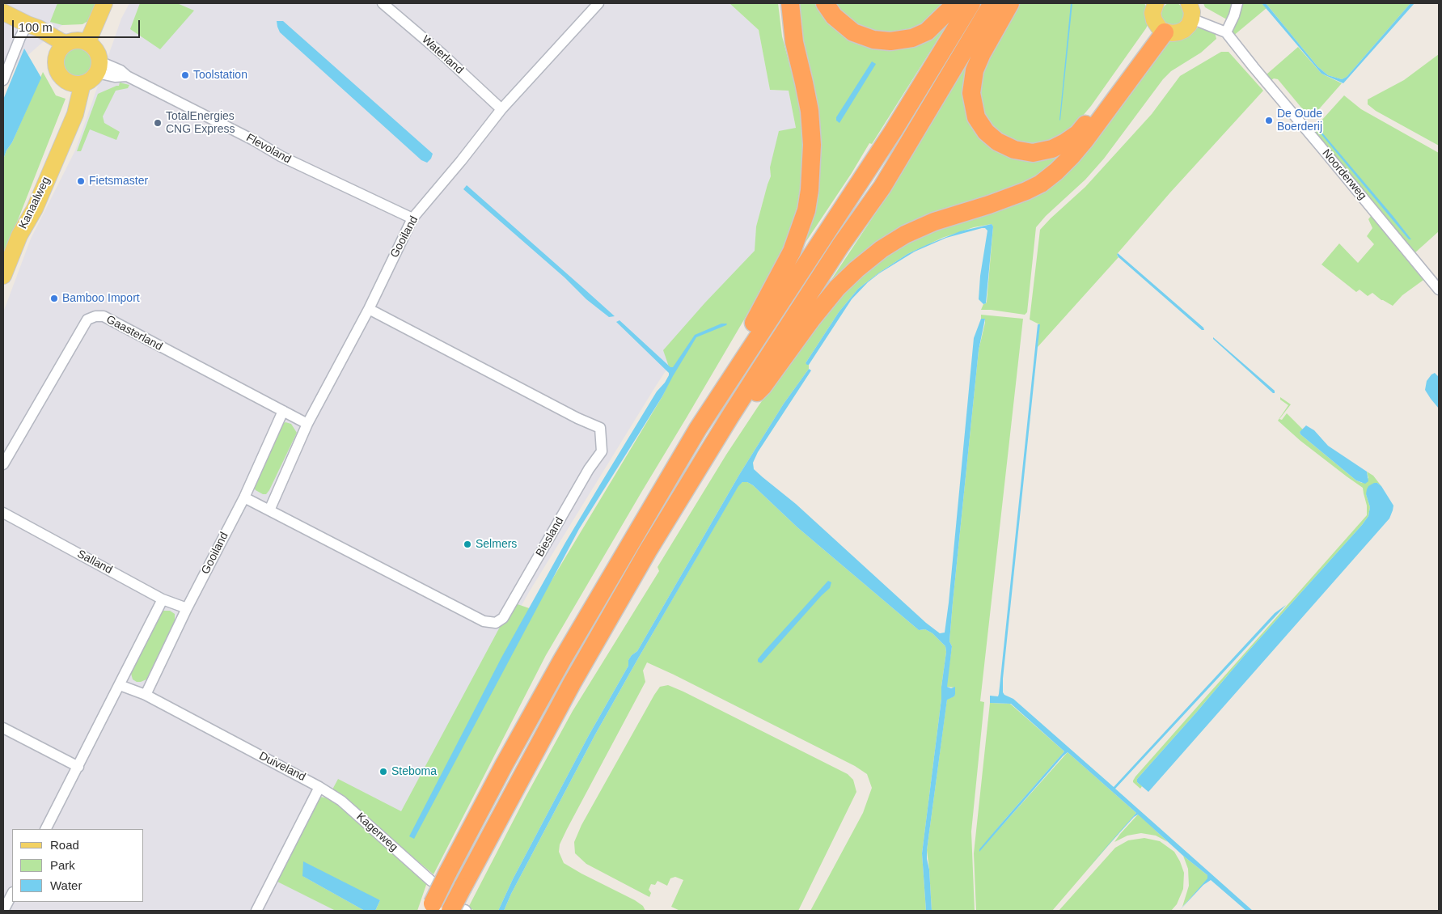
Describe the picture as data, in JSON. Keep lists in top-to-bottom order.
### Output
{
  "streets": {
    "main road": ["Kanaalweg"],
    "street": [
      "Waterland",
      "Flevoland",
      "Noorderweg",
      "Gooiland",
      "Gaasterland",
      "Biesland",
      "Salland",
      "Duiveland",
      "Kagerweg"
    ]
  },
  "crossings": [
    ["Waterland", "Gooiland"],
    ["Flevoland", "Kanaalweg"],
    ["Flevoland", "Gooiland"],
    ["Gooiland", "Gaasterland"],
    ["Gooiland", "Biesland"],
    ["Gooiland", "Salland"],
    ["Gooiland", "Duiveland"],
    ["Duiveland", "Kagerweg"]
  ],
  "places": [
    "Toolstation",
    "De Oude Boerderij",
    "TotalEnergies CNG Express",
    "Fietsmaster",
    "Bamboo Import",
    "Selmers",
    "Steboma"
  ],
  "legend": ["Road", "Park", "Water"],
  "scale_bar": "100 m"
}
